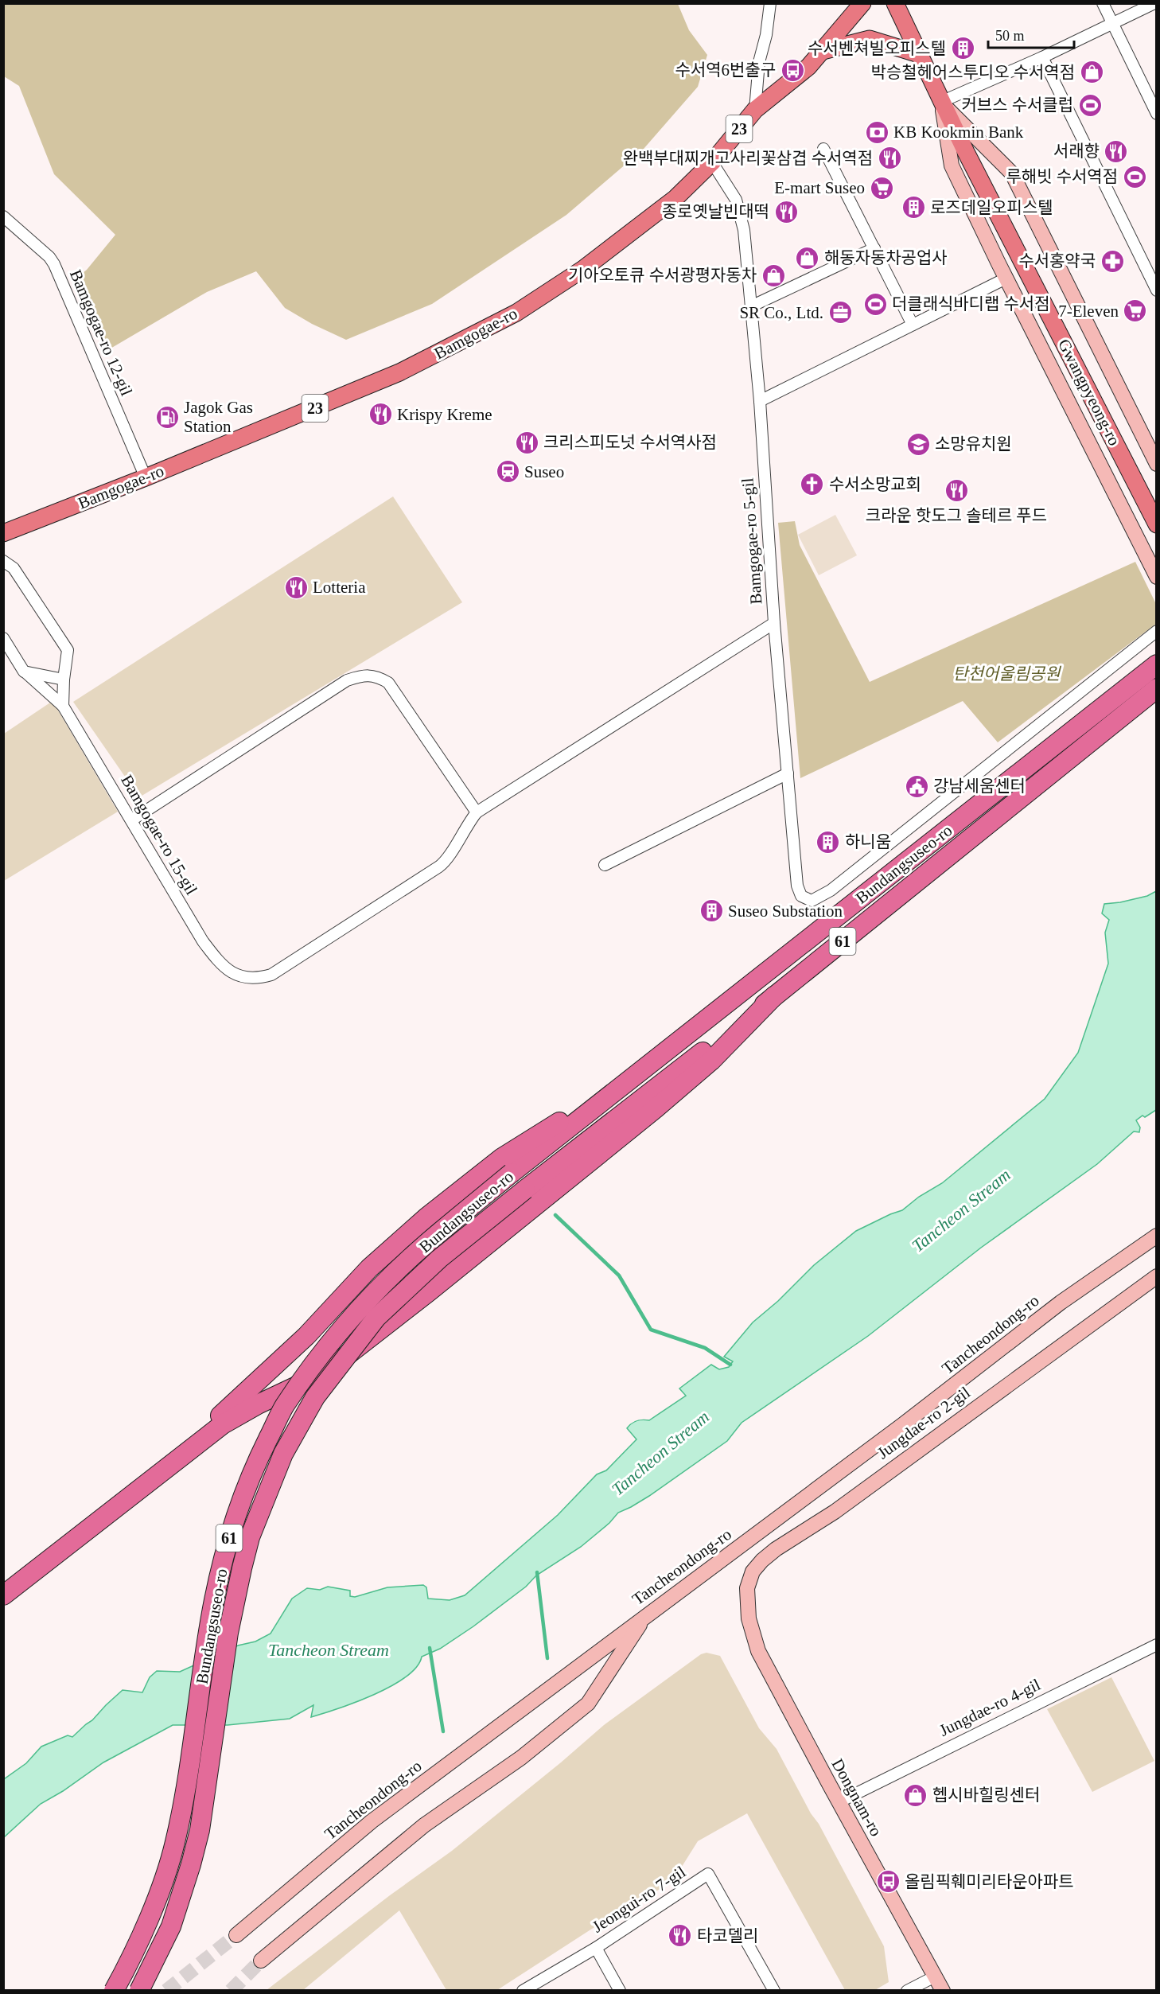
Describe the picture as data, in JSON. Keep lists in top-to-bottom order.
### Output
{
  "streets": {
    "highway": ["Bundangsuseo-ro", "61"],
    "main road": [
      "23",
      "Bamgogae-ro",
      "Gwangpyeong-ro",
      "Tancheondong-ro",
      "Jungdae-ro 2-gil",
      "Dongnam-ro"
    ],
    "street": [
      "Bamgogae-ro 12-gil",
      "Bamgogae-ro 5-gil",
      "Bamgogae-ro 15-gil",
      "Jungdae-ro 4-gil",
      "Jeongui-ro 7-gil"
    ]
  },
  "crossings": [
    ["Bamgogae-ro 12-gil", "Bamgogae-ro"],
    ["Bamgogae-ro", "Bamgogae-ro 5-gil"],
    ["Jungdae-ro 2-gil", "Dongnam-ro"],
    ["Jungdae-ro 4-gil", "Dongnam-ro"]
  ],
  "water": ["Tancheon Stream"],
  "parks": ["탄천어울림공원"],
  "places": {
    "building": [
      "수서벤쳐빌오피스텔",
      "로즈데일오피스텔",
      "하니움",
      "Suseo Substation"
    ],
    "bus stop": ["수서역6번출구", "올림픽훼미리타운아파트"],
    "shop": [
      "박승철헤어스투디오 수서역점",
      "해동자동차공업사",
      "기아오토큐 수서광평자동차",
      "헵시바힐링센터"
    ],
    "sports": ["커브스 수서클럽", "루해빗 수서역점", "더클래식바디랩 수서점"],
    "bank": ["KB Kookmin Bank"],
    "restaurant": [
      "서래향",
      "완백부대찌개고사리꽃삼겹 수서역점",
      "종로옛날빈대떡",
      "Krispy Kreme",
      "크리스피도넛 수서역사점",
      "크라운 핫도그 솔테르 푸드",
      "Lotteria",
      "타코델리"
    ],
    "supermarket": ["E-mart Suseo", "7-Eleven"],
    "pharmacy": ["수서홍약국"],
    "office": ["SR Co., Ltd."],
    "fuel station": ["Jagok Gas Station"],
    "school or university": ["소망유치원"],
    "station": ["Suseo"],
    "church": ["수서소망교회"],
    "public building": ["강남세움센터"]
  },
  "scale_bar": "50 m"
}
